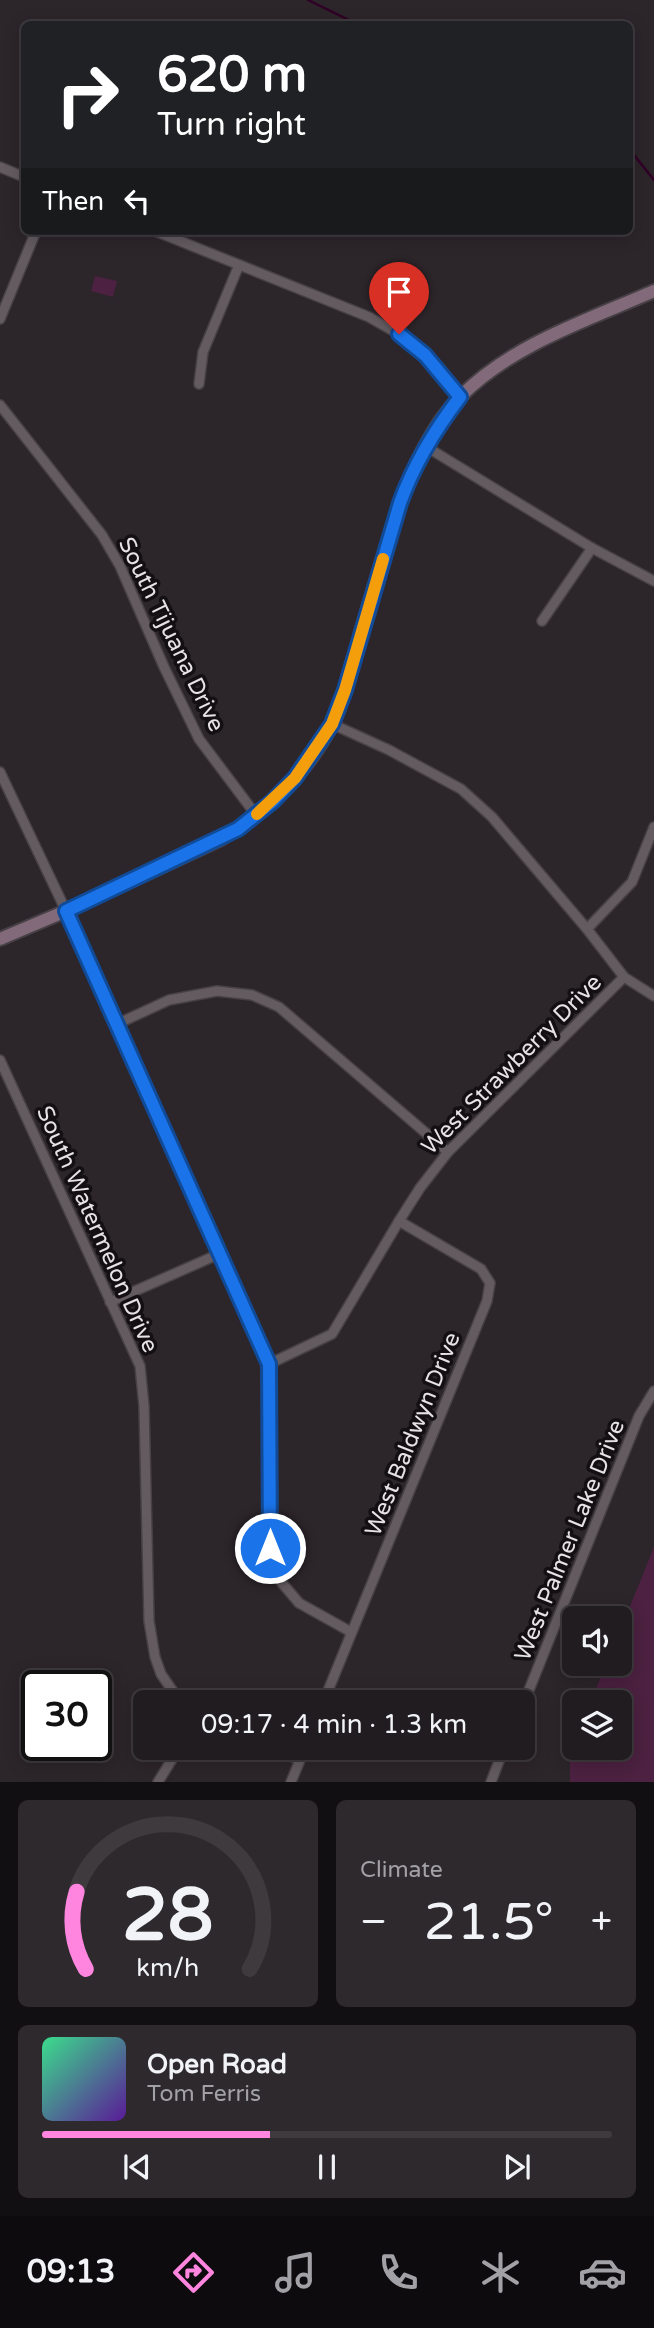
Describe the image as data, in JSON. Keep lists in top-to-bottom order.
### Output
{
  "streets": {
    "street": [
      "South Tijuana Drive",
      "West Strawberry Drive",
      "South Watermelon Drive",
      "West Baldwyn Drive",
      "West Palmer Lake Drive"
    ]
  },
  "crossings": [
    ["West Strawberry Drive", "West Baldwyn Drive"]
  ],
  "page": {
    "turn": ["620 m", "Turn right"],
    "then": "Then",
    "limit": "30",
    "trip": "09:17 · 4 min · 1.3 km",
    "tile": "Climate",
    "heat": ["−", "21.5°", "+"],
    "song": ["Open Road", "Tom Ferris"],
    "tabs": "09:13",
    "gauge": ["28", "km/h"]
  }
}
